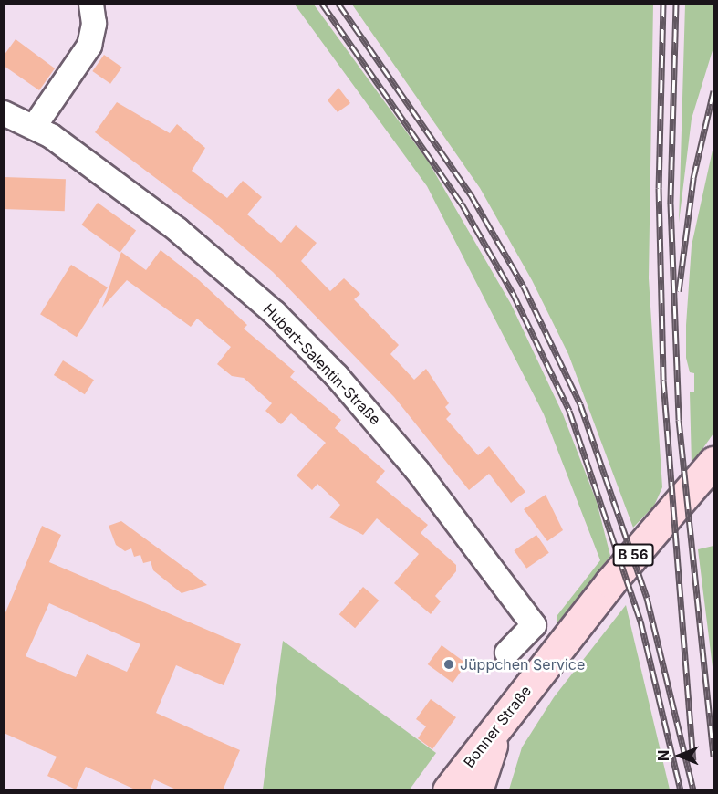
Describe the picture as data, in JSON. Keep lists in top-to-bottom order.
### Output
{
  "streets": {
    "main road": ["B 56", "Bonner Straße"],
    "street": ["Hubert-Salentin-Straße"]
  },
  "crossings": [
    ["B 56", "Bonner Straße"]
  ],
  "places": ["Jüppchen Service"],
  "north": "left"
}
